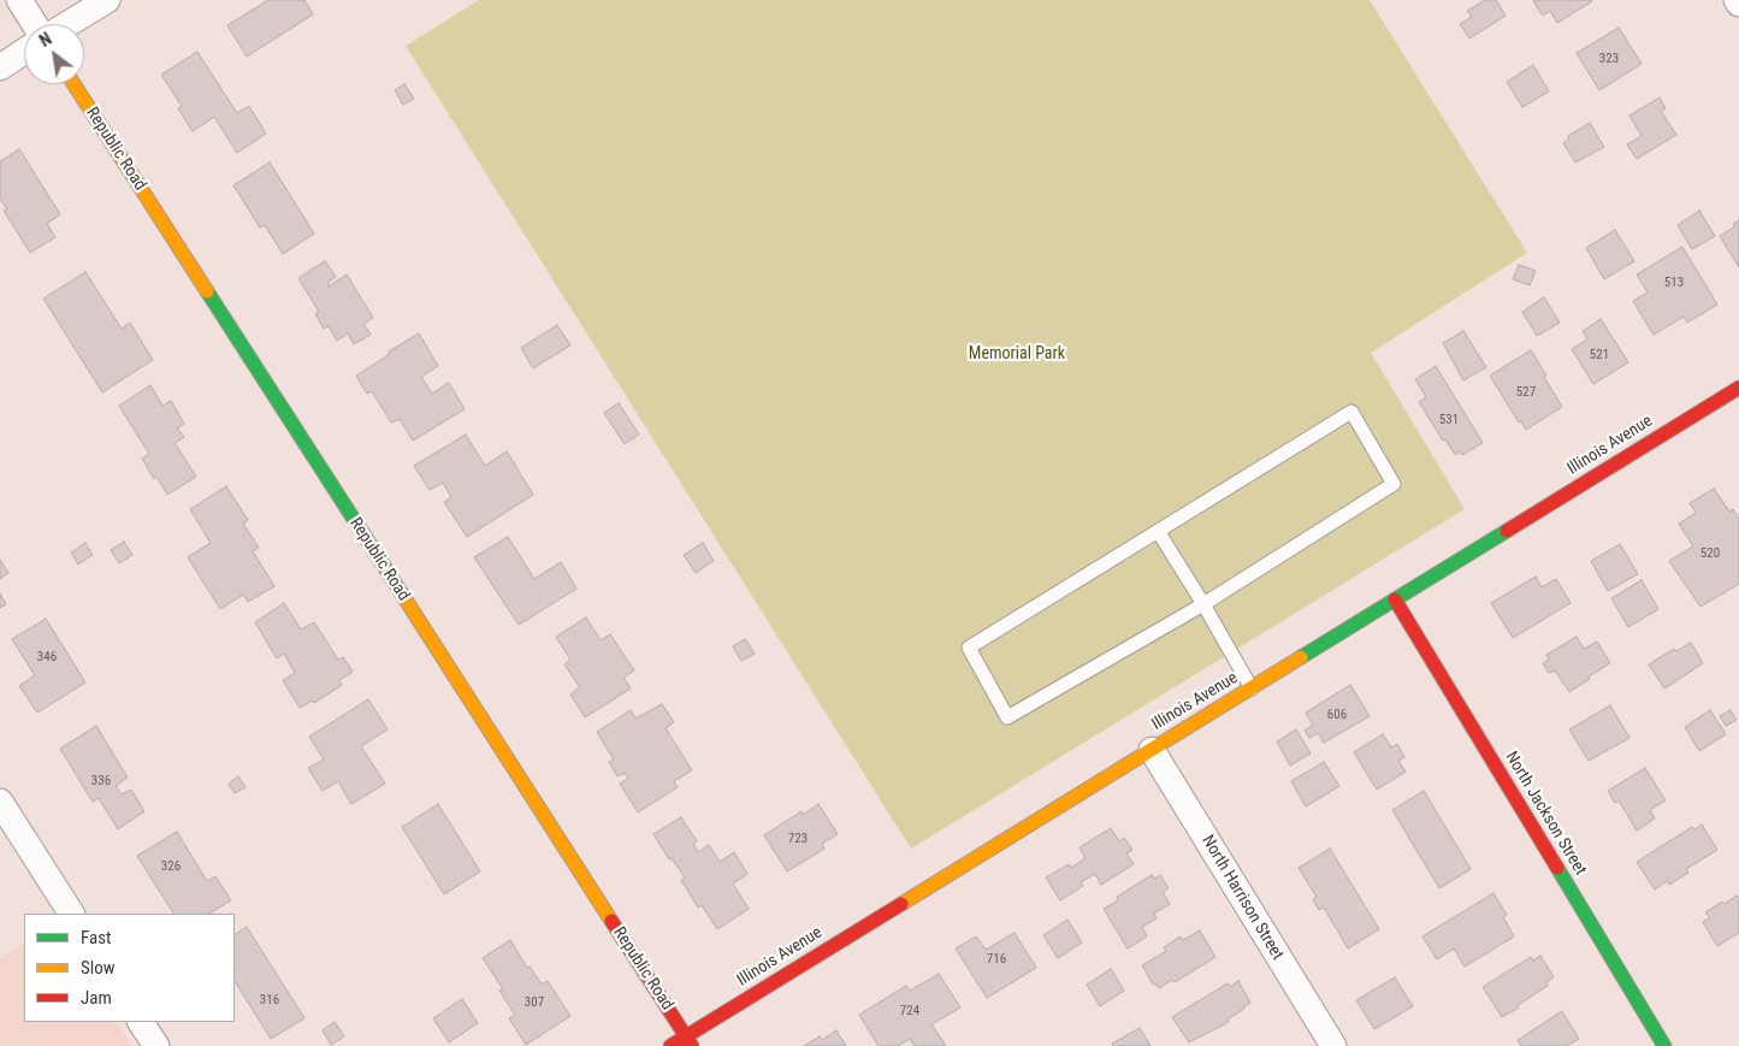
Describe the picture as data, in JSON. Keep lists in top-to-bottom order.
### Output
{
  "streets": {
    "street": [
      "Republic Road",
      "Illinois Avenue",
      "North Jackson Street",
      "North Harrison Street"
    ]
  },
  "crossings": [
    ["Republic Road", "Illinois Avenue"],
    ["Illinois Avenue", "North Jackson Street"],
    ["Illinois Avenue", "North Harrison Street"]
  ],
  "parks": ["Memorial Park"],
  "house_numbers": [
    "323",
    "513",
    "521",
    "527",
    "531",
    "520",
    "346",
    "606",
    "336",
    "723",
    "326",
    "716",
    "316",
    "307",
    "724"
  ],
  "legend": ["Fast", "Slow", "Jam"],
  "north": "top left"
}
